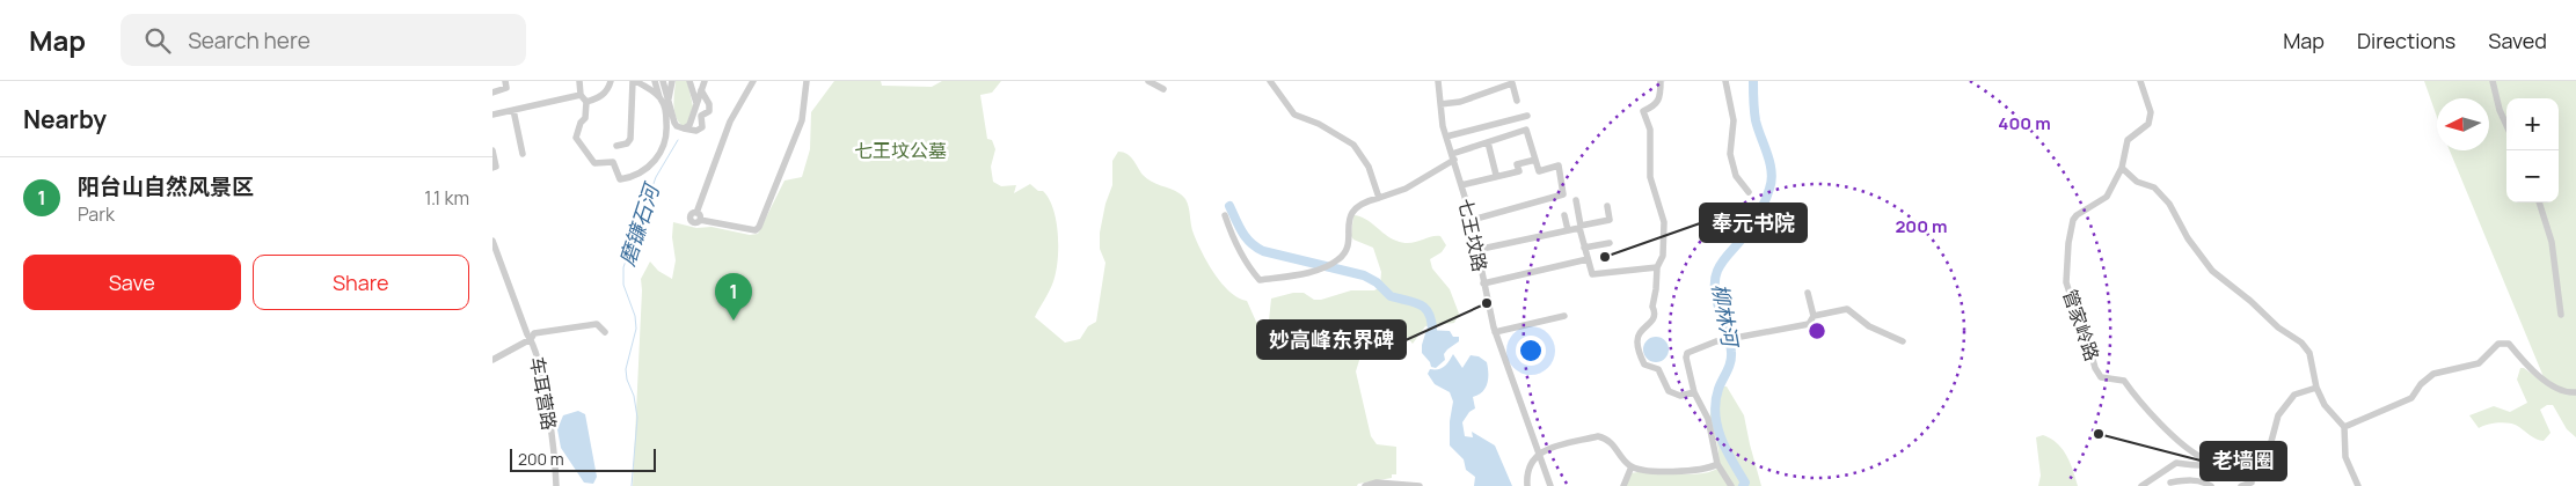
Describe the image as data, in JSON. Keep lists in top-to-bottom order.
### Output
{
  "streets": {
    "street": ["七王坟路", "管家岭路", "车耳营路"]
  },
  "water": ["磨镰石河", "柳林河"],
  "parks": ["七王坟公墓"],
  "places": ["奉元书院", "妙高峰东界碑", "老墙圈"],
  "scale_bar": "200 m",
  "north": "left",
  "page": {
    "header": "Map",
    "search": "Search here",
    "nav": ["Map", "Directions", "Saved"],
    "heading": "Nearby",
    "map_buttons": ["+", "−"],
    "list": [
      {
        "mark": "1",
        "name": "阳台山自然风景区",
        "note": "Park",
        "value": "1.1 km"
      }
    ],
    "buttons": ["Save", "Share"],
    "pins": "1",
    "scale": "200 m"
  },
  "rings": ["400 m", "200 m"]
}
